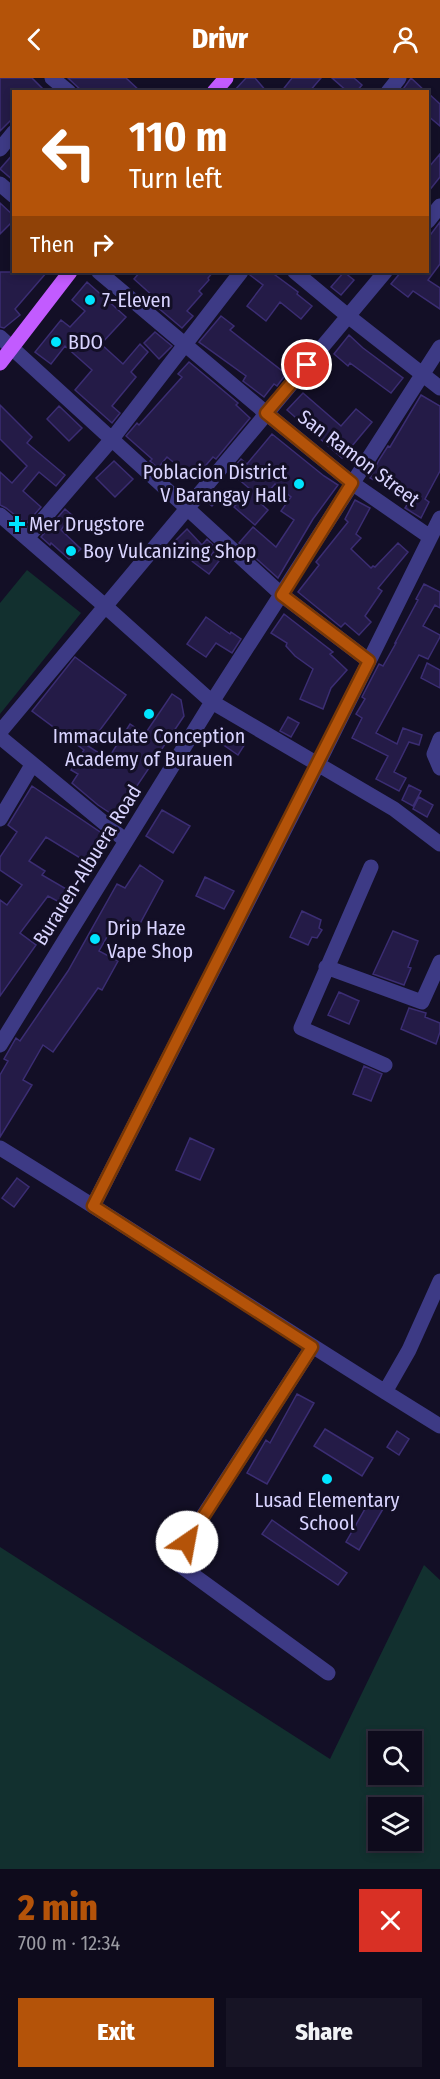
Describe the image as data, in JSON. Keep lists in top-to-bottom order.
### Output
{
  "streets": {
    "street": ["San Ramon Street", "Burauen-Albuera Road"]
  },
  "crossings": [
    ["San Ramon Street", "Burauen-Albuera Road"]
  ],
  "places": {
    "other": [
      "7-Eleven",
      "BDO",
      "Poblacion District V Barangay Hall",
      "Boy Vulcanizing Shop",
      "Immaculate Conception Academy of Burauen",
      "Drip Haze Vape Shop",
      "Lusad Elementary School"
    ],
    "health": ["Mer Drugstore"]
  },
  "page": {
    "header": "Drivr",
    "turn": ["110 m", "Turn left"],
    "then": "Then",
    "heading": ["2 min", "700 m · 12:34"],
    "buttons": ["Exit", "Share"]
  }
}
